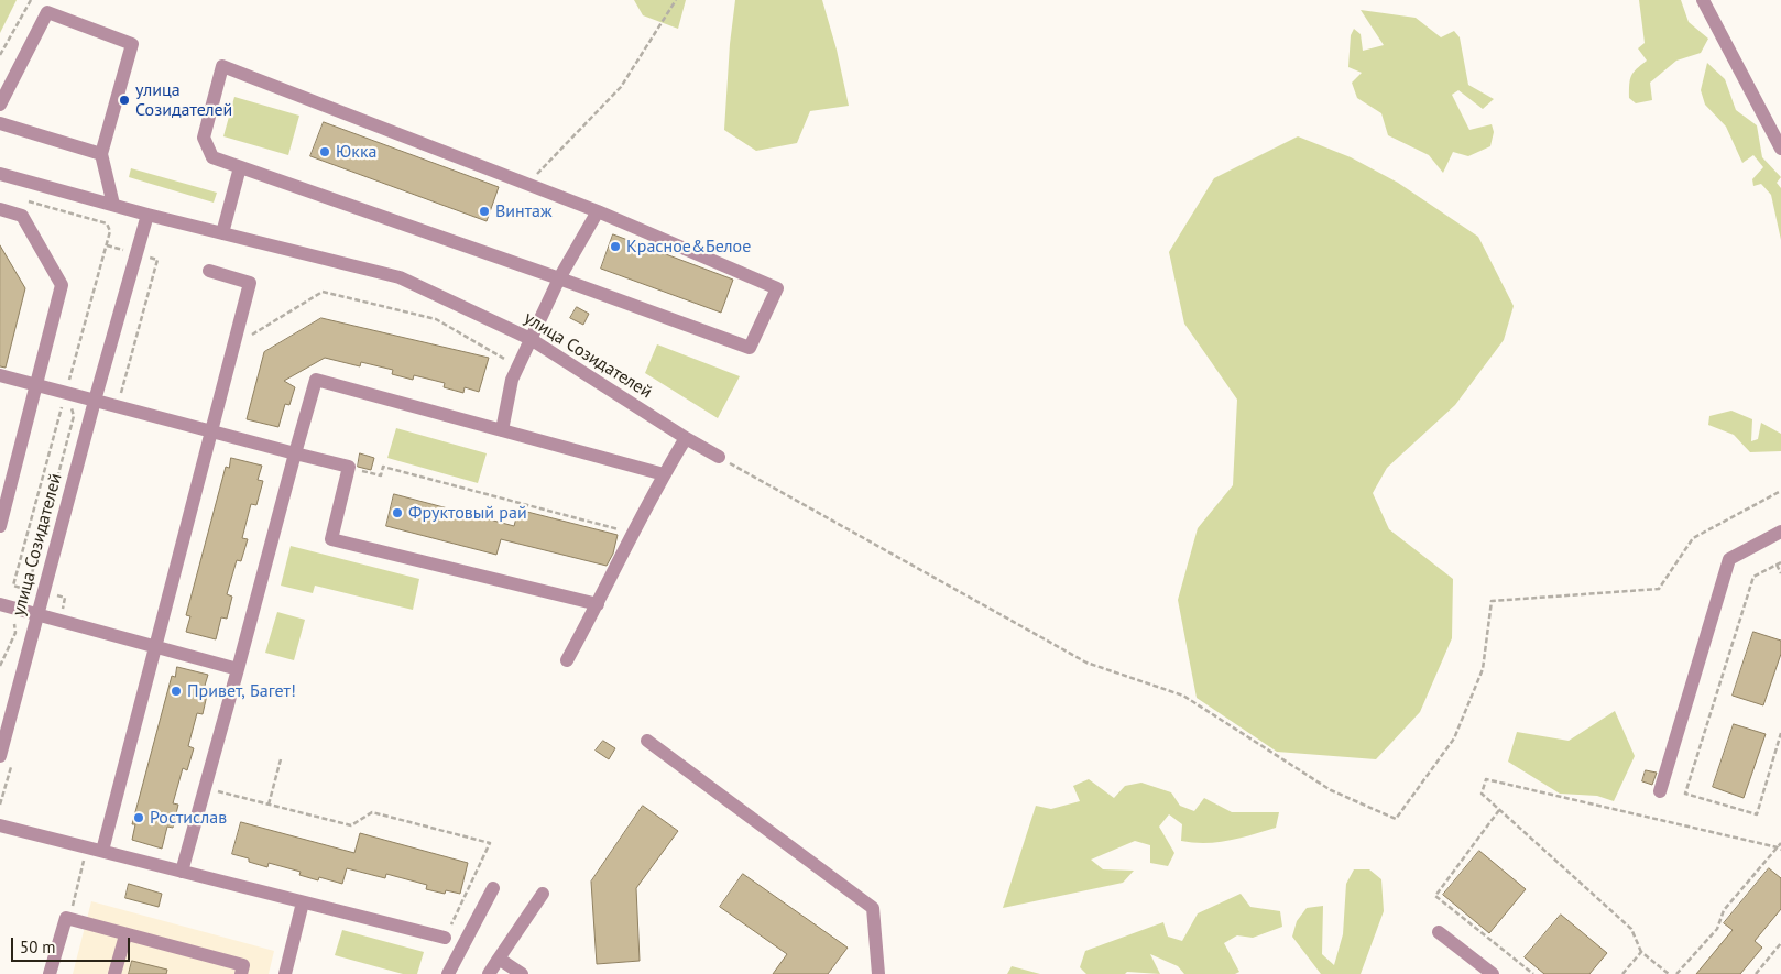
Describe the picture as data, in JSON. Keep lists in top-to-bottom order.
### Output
{
  "streets": {
    "street": ["улица Созидателей"]
  },
  "places": [
    "улица Созидателей",
    "Юкка",
    "Винтаж",
    "Красное&Белое",
    "Фруктовый рай",
    "Привет, Багет!",
    "Ростислав"
  ],
  "scale_bar": "50 m"
}
